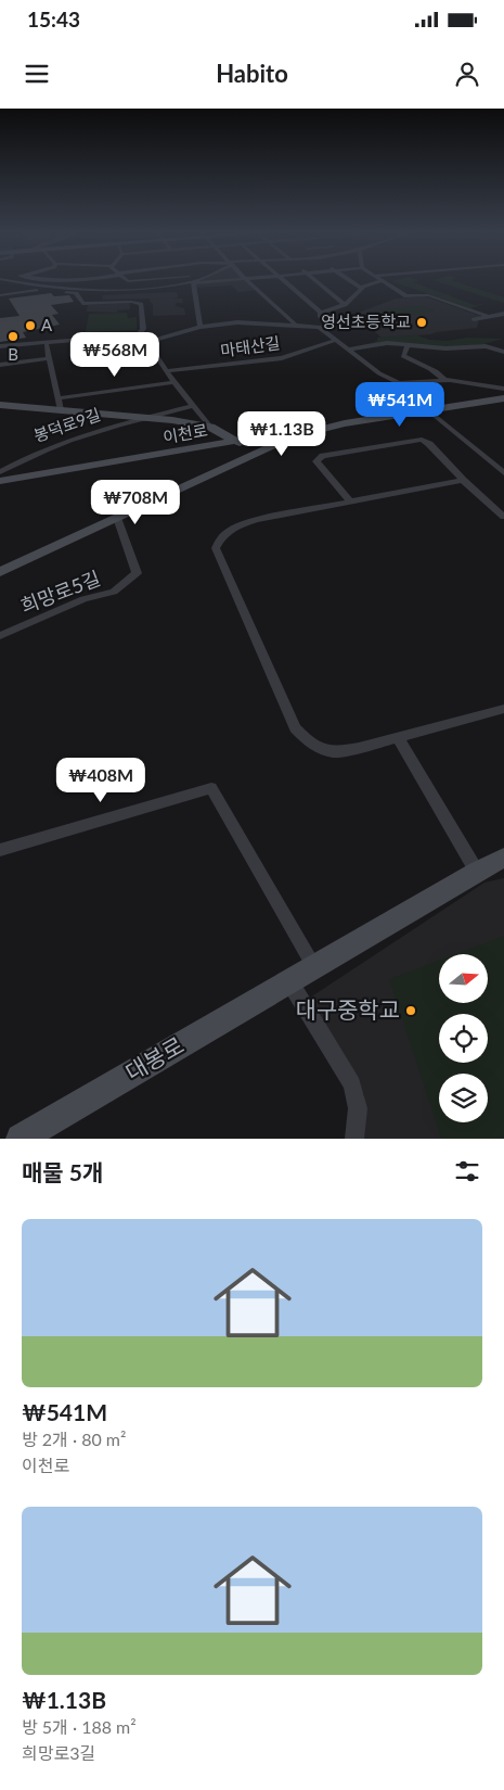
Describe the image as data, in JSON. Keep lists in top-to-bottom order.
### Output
{
  "streets": {
    "street": [
      "마태산길",
      "봉덕로9길",
      "이천로",
      "희망로5길",
      "대봉로"
    ]
  },
  "crossings": [
    ["봉덕로9길", "이천로"]
  ],
  "places": [
    "영선초등학교",
    "A",
    "B",
    "대구중학교"
  ],
  "north": "right",
  "page": {
    "status": "15:43",
    "header": "Habito",
    "price": [
      "₩568M",
      "₩541M",
      "₩1.13B",
      "₩708M",
      "₩408M"
    ],
    "heading": "매물 5개",
    "list": [
      {
        "name": "₩541M",
        "note": "방 2개 · 80 m² · 이천로"
      },
      {
        "name": "₩1.13B",
        "note": "방 5개 · 188 m² · 희망로3길"
      }
    ]
  }
}
